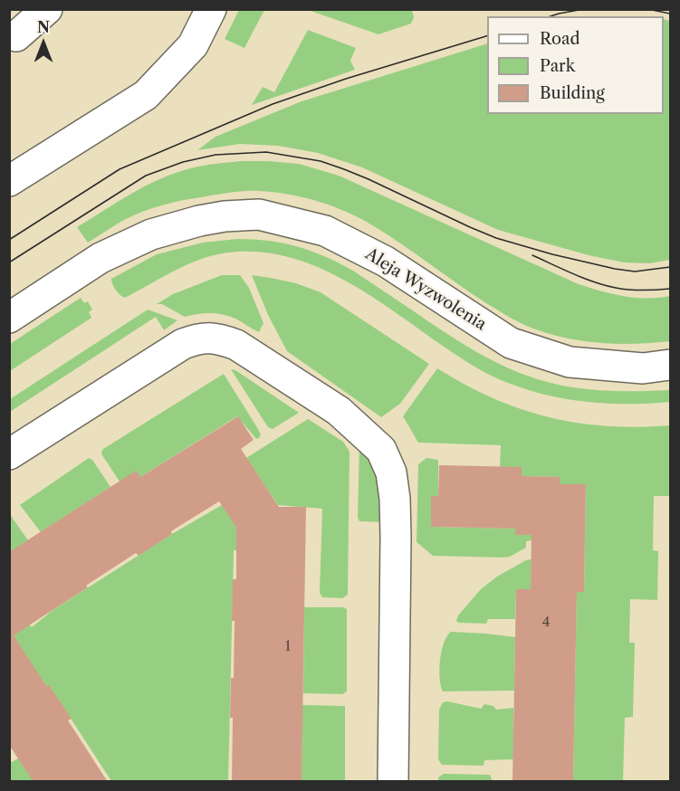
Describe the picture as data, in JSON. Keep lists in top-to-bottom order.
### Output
{
  "streets": {
    "main road": ["Aleja Wyzwolenia"]
  },
  "house_numbers": ["4", "1"],
  "legend": ["Road", "Park", "Building"],
  "north": "top"
}
